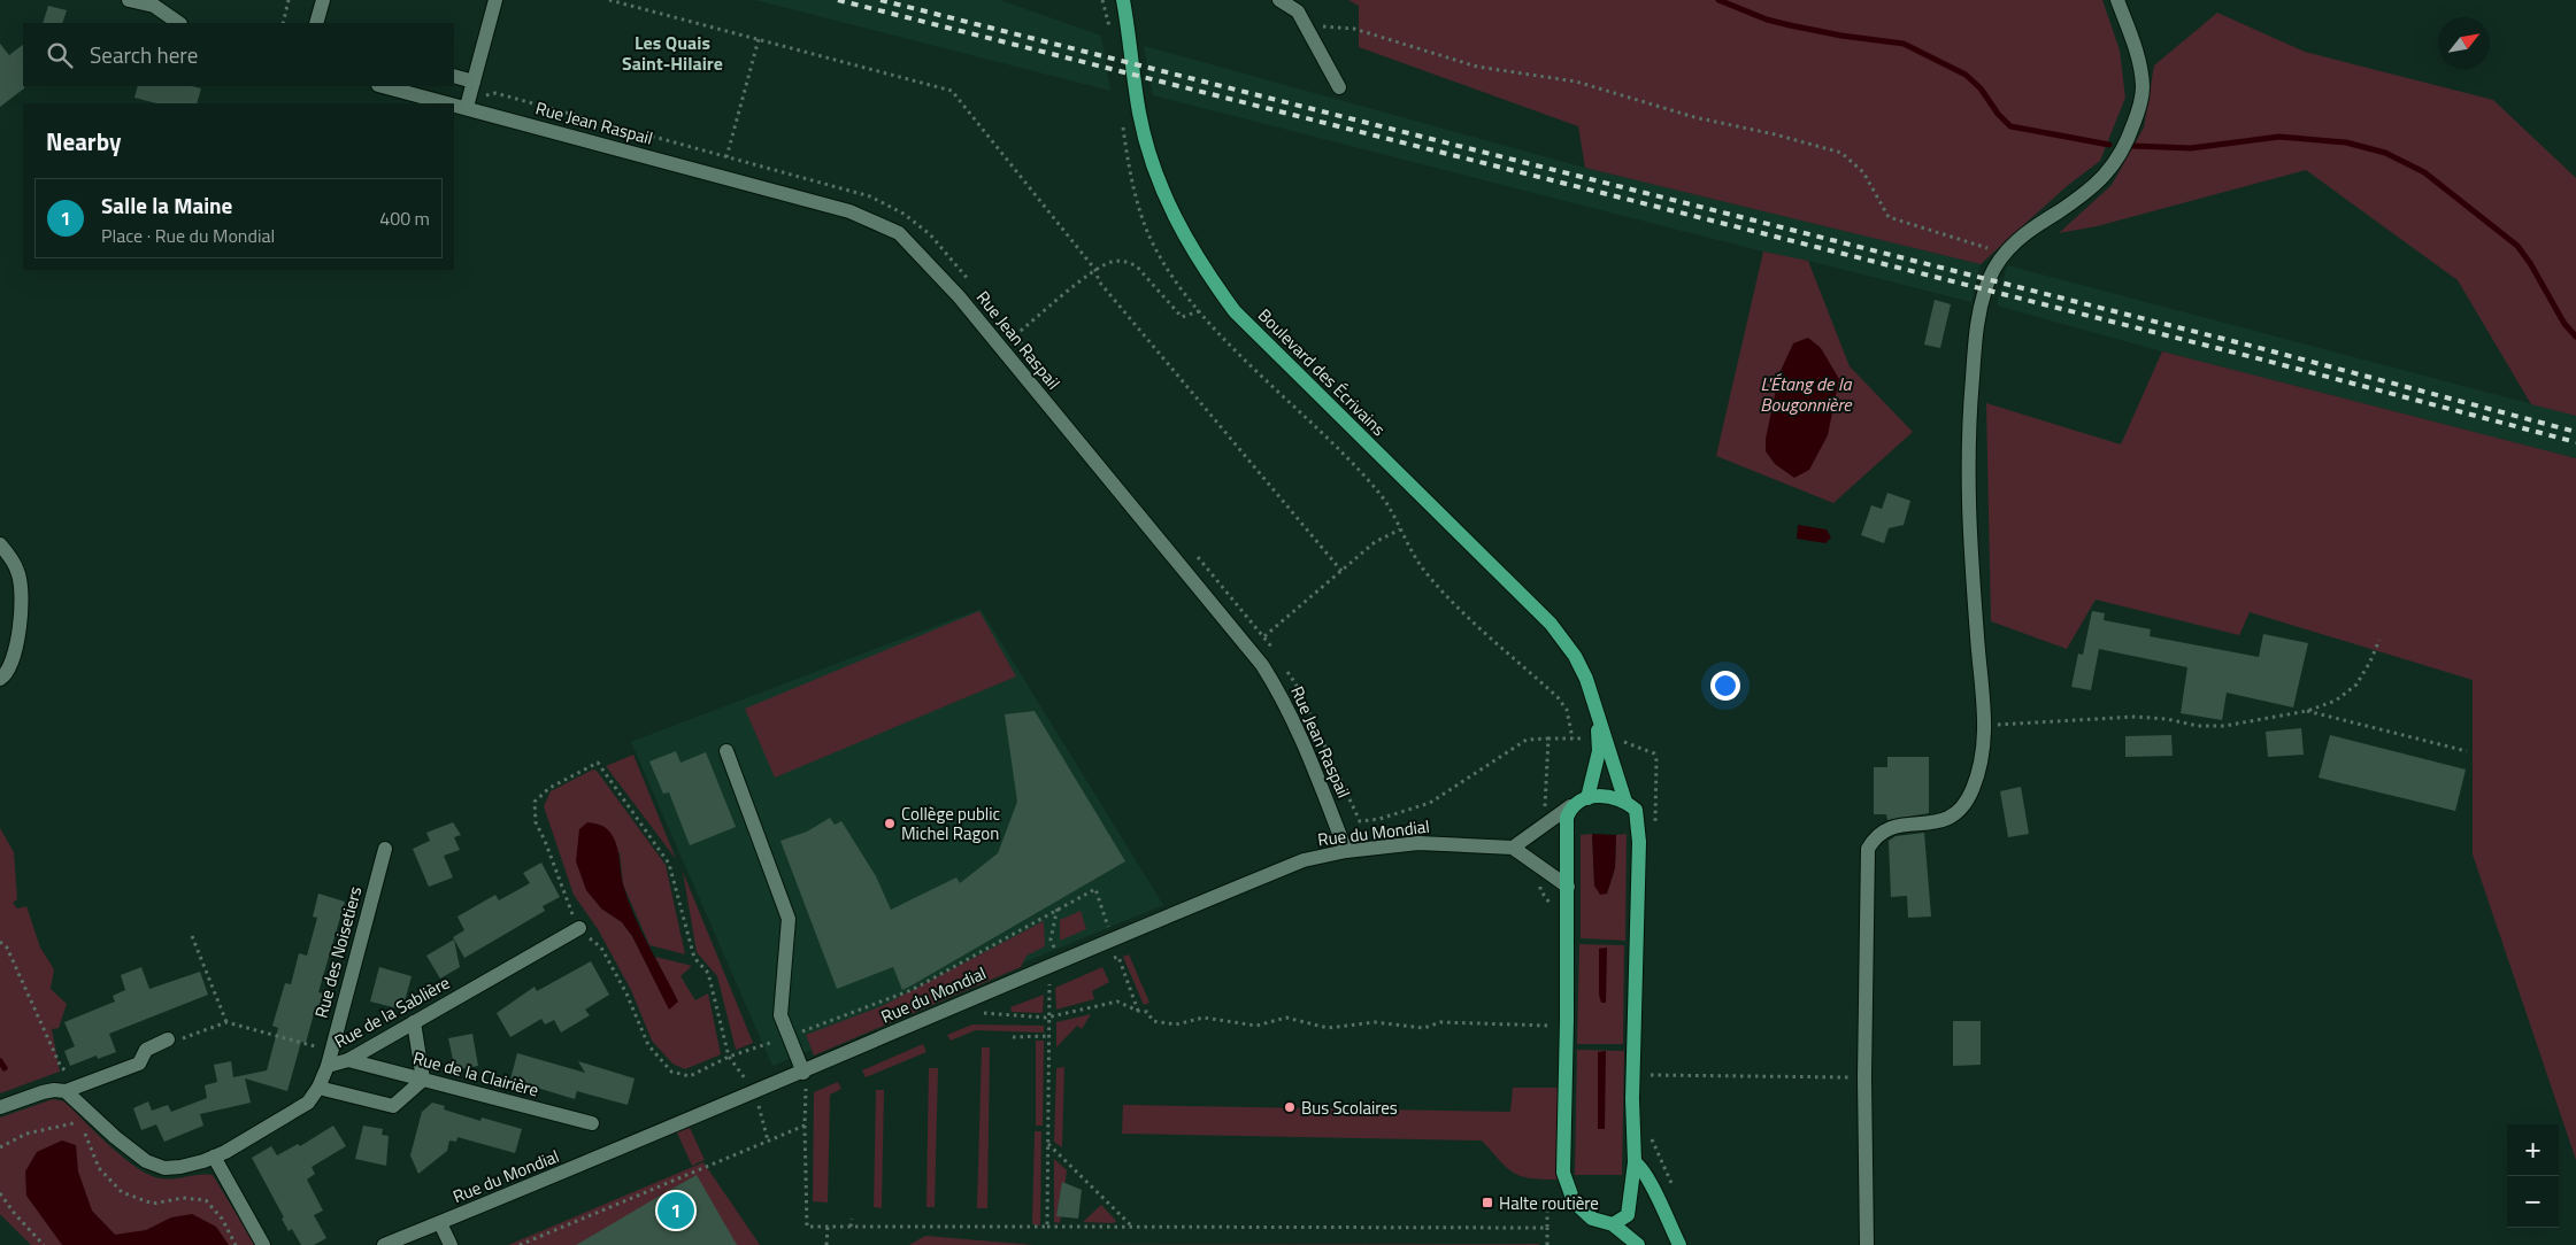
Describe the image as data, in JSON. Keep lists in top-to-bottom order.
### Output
{
  "streets": {
    "main road": ["Boulevard des Écrivains"],
    "street": [
      "Rue Jean Raspail",
      "Rue du Mondial",
      "Rue des Noisetiers",
      "Rue de la Sablière",
      "Rue de la Clairière"
    ]
  },
  "crossings": [
    ["Rue Jean Raspail", "Rue du Mondial"],
    ["Rue des Noisetiers", "Rue de la Sablière"],
    ["Rue de la Sablière", "Rue de la Clairière"]
  ],
  "districts": ["Les Quais Saint-Hilaire"],
  "water": ["L'Étang de la Bougonnière"],
  "places": {
    "other": ["Collège public Michel Ragon", "Bus Scolaires"],
    "transit": ["Halte routière"]
  },
  "north": "top right",
  "page": {
    "search": "Search here",
    "heading": "Nearby",
    "list": [
      {
        "mark": "1",
        "name": "Salle la Maine",
        "note": "Place · Rue du Mondial",
        "value": "400 m"
      }
    ],
    "map_buttons": ["+", "−"],
    "pins": "1"
  }
}
